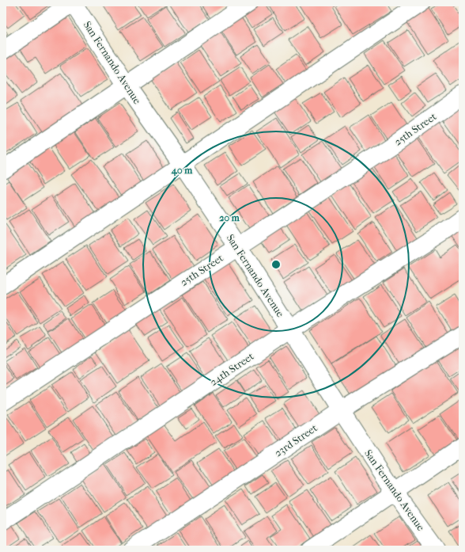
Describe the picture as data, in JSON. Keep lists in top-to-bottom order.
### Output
{
  "streets": {
    "street": [
      "San Fernando Avenue",
      "25th Street",
      "24th Street",
      "23rd Street"
    ]
  },
  "crossings": [
    ["San Fernando Avenue", "25th Street"],
    ["San Fernando Avenue", "24th Street"],
    ["San Fernando Avenue", "23rd Street"]
  ],
  "rings": ["40 m", "20 m"]
}
